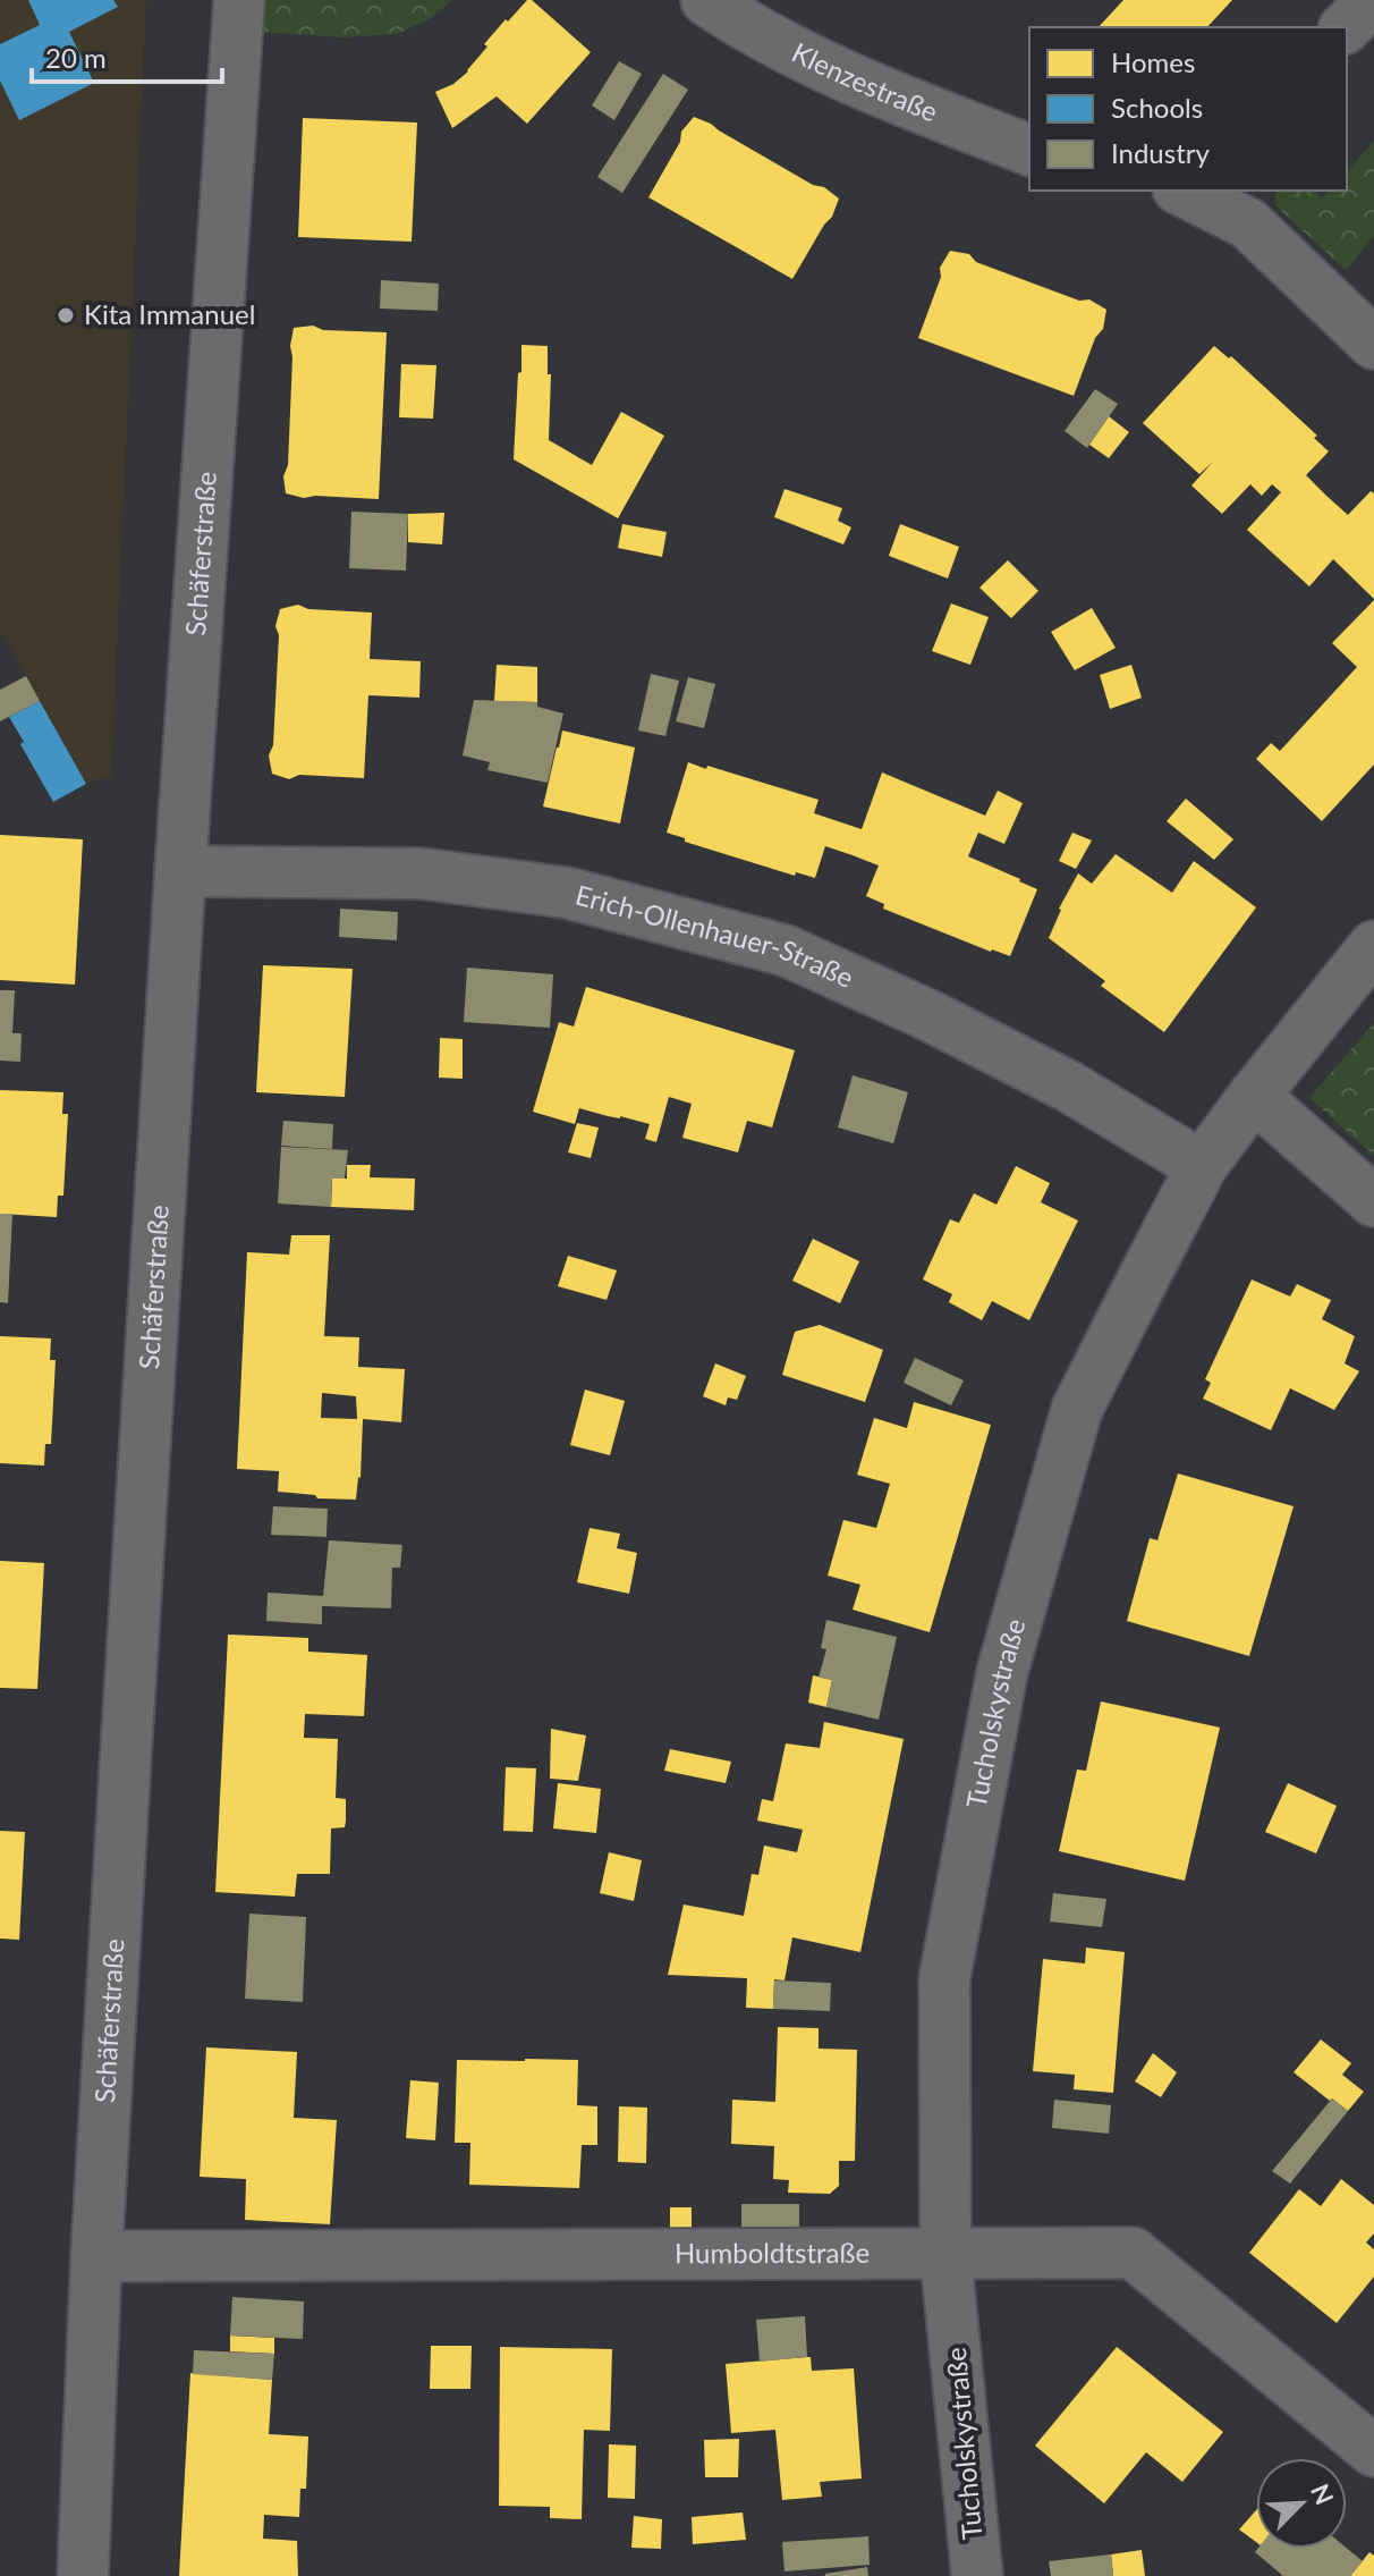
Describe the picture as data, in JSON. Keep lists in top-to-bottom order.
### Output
{
  "streets": {
    "street": [
      "Klenzestraße",
      "Schäferstraße",
      "Erich-Ollenhauer-Straße",
      "Tucholskystraße",
      "Humboldtstraße"
    ]
  },
  "crossings": [
    ["Schäferstraße", "Erich-Ollenhauer-Straße"],
    ["Schäferstraße", "Humboldtstraße"],
    ["Erich-Ollenhauer-Straße", "Tucholskystraße"],
    ["Tucholskystraße", "Humboldtstraße"]
  ],
  "places": ["Kita Immanuel"],
  "legend": ["Homes", "Schools", "Industry"],
  "scale_bar": "20 m",
  "north": "top right"
}
